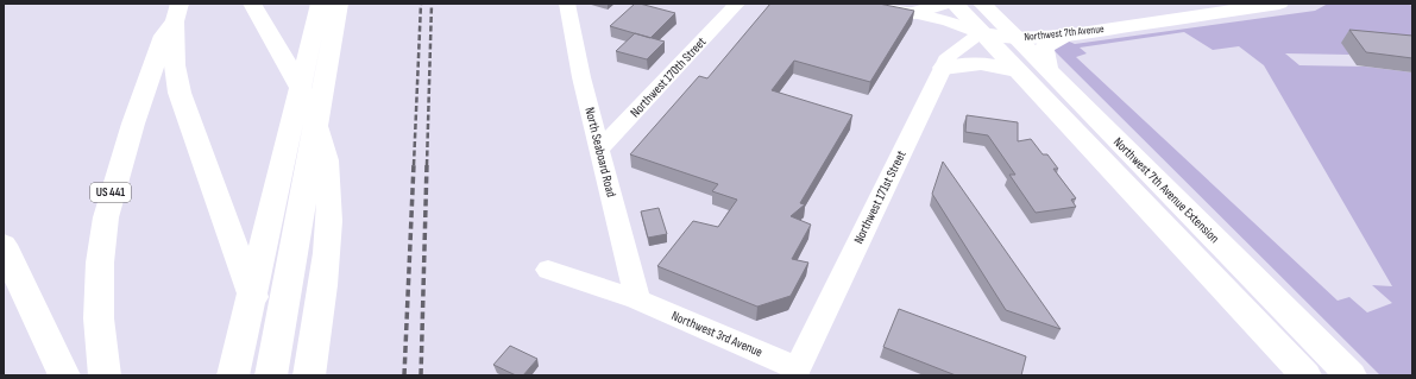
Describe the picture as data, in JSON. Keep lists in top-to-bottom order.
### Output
{
  "streets": {
    "main road": ["Northwest 7th Avenue", "Northwest 7th Avenue Extension", "US 441"],
    "street": [
      "Northwest 170th Street",
      "North Seaboard Road",
      "Northwest 171st Street",
      "Northwest 3rd Avenue"
    ]
  },
  "crossings": [
    ["Northwest 7th Avenue", "Northwest 7th Avenue Extension"],
    ["Northwest 7th Avenue", "Northwest 171st Street"],
    ["Northwest 170th Street", "North Seaboard Road"],
    ["North Seaboard Road", "Northwest 3rd Avenue"],
    ["Northwest 7th Avenue Extension", "Northwest 171st Street"],
    ["Northwest 171st Street", "Northwest 3rd Avenue"]
  ]
}
